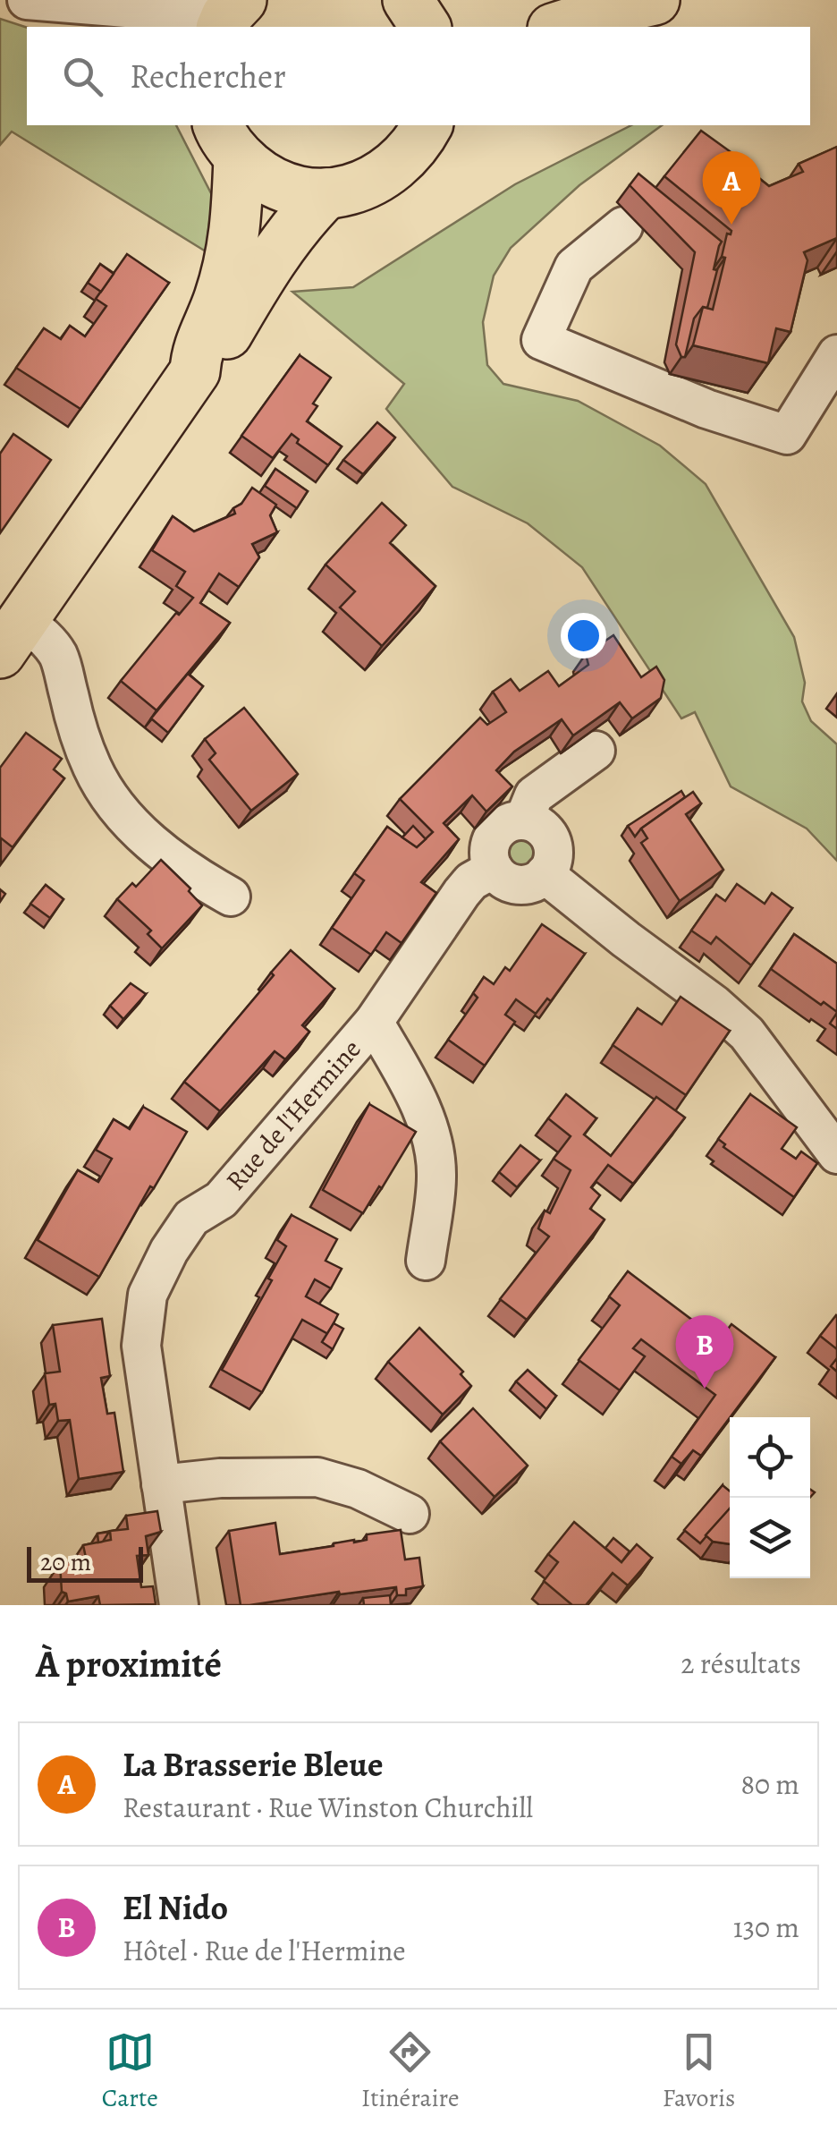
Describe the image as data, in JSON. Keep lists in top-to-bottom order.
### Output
{
  "streets": {
    "street": ["Rue de l'Hermine"]
  },
  "scale_bar": "20 m",
  "page": {
    "search": "Rechercher",
    "pins": ["A", "B"],
    "scale": "20 m",
    "heading": ["À proximité", "2 résultats"],
    "list": [
      {
        "mark": "A",
        "name": "La Brasserie Bleue",
        "note": "Restaurant · Rue Winston Churchill",
        "value": "80 m"
      },
      {
        "mark": "B",
        "name": "El Nido",
        "note": "Hôtel · Rue de l'Hermine",
        "value": "130 m"
      }
    ],
    "nav": ["Carte", "Itinéraire", "Favoris"]
  }
}
